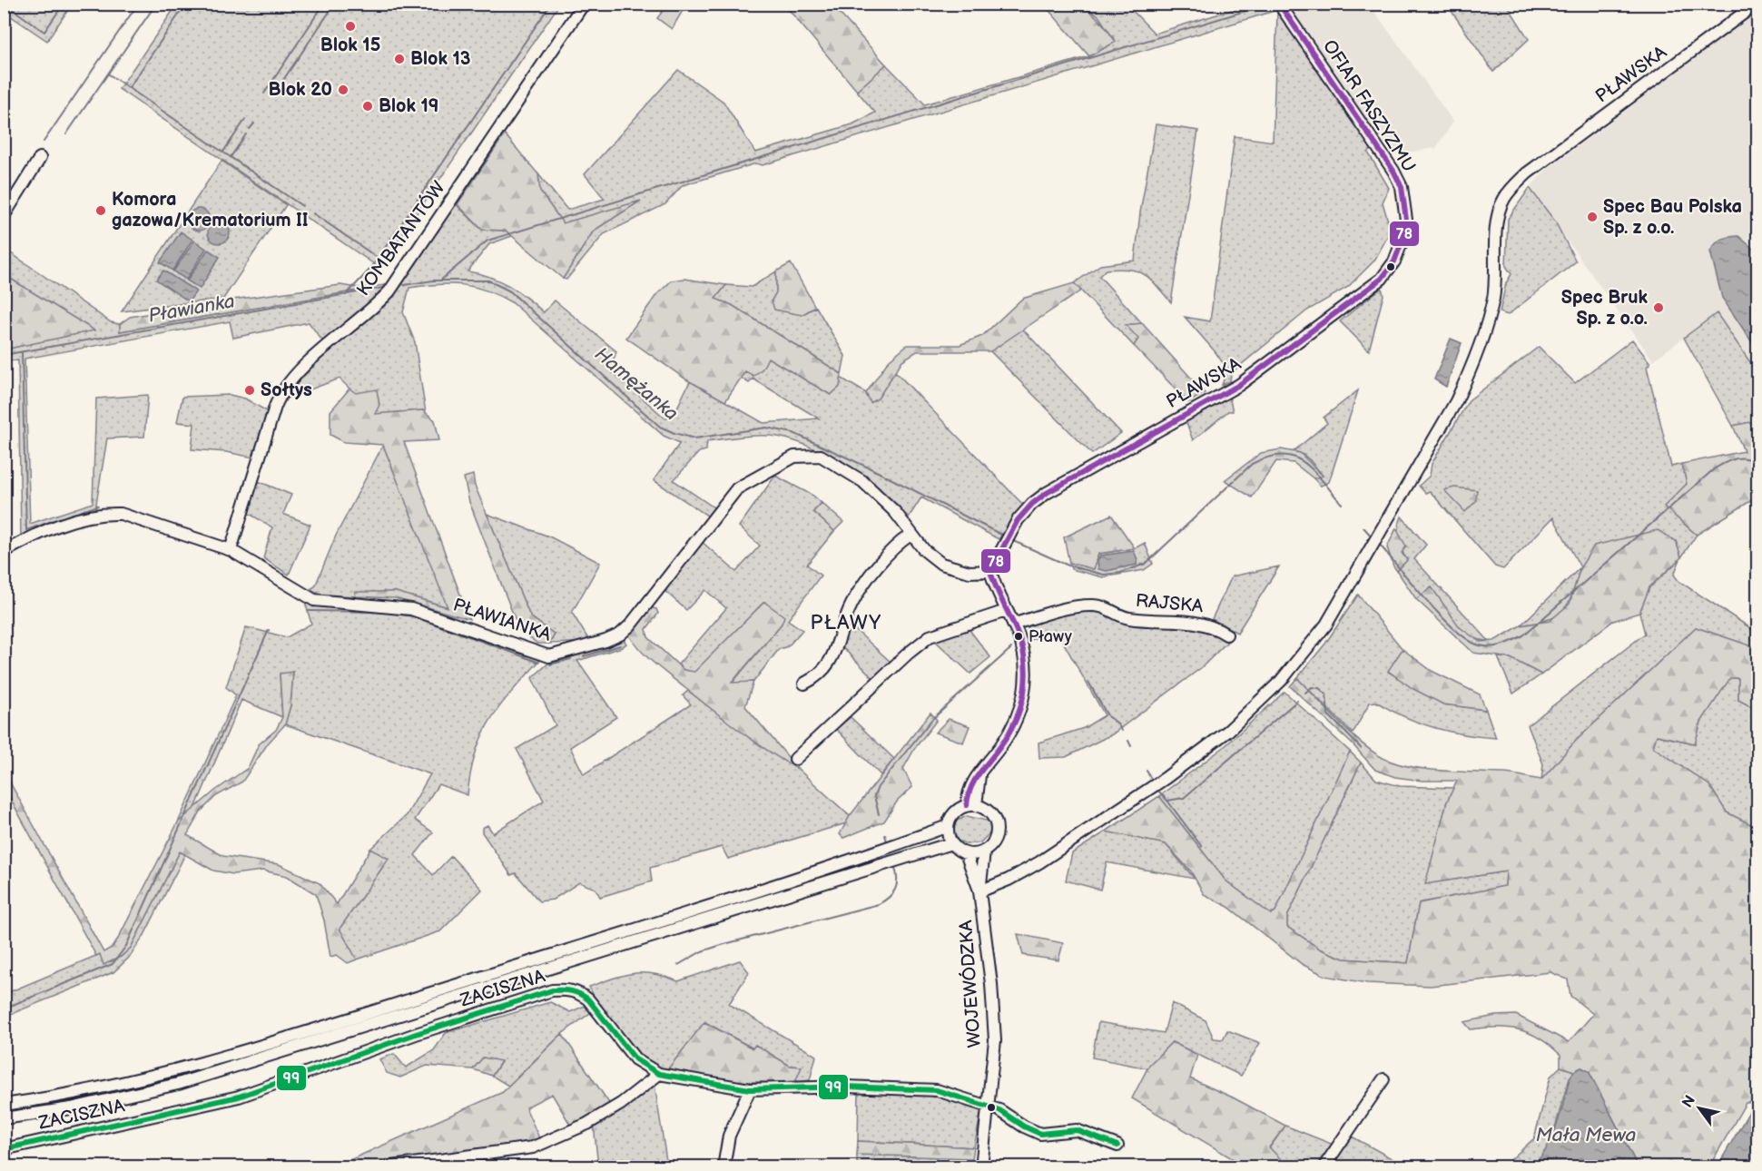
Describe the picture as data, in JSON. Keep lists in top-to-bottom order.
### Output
{
  "streets": {
    "street": [
      "PŁAWSKA",
      "OFIAR FASZYZMU",
      "KOMBATANTÓW",
      "RAJSKA",
      "PŁAWIANKA",
      "WOJEWÓDZKA",
      "ZACISZNA"
    ]
  },
  "crossings": [
    ["PŁAWSKA", "OFIAR FASZYZMU"],
    ["PŁAWSKA", "PŁAWIANKA"],
    ["PŁAWSKA", "WOJEWÓDZKA"],
    ["KOMBATANTÓW", "PŁAWIANKA"],
    ["WOJEWÓDZKA", "ZACISZNA"]
  ],
  "districts": ["PŁAWY"],
  "water": ["Pławianka", "Hamężanka", "Mała Mewa"],
  "places": [
    "Blok 15",
    "Blok 13",
    "Blok 20",
    "Blok 19",
    "Komora gazowa/Krematorium II",
    "Spec Bau Polska Sp. z o.o.",
    "Spec Bruk Sp. z o.o.",
    "Sołtys",
    "Pławy"
  ],
  "lines": ["transit line 78", "transit line 99"],
  "north": "top left"
}
